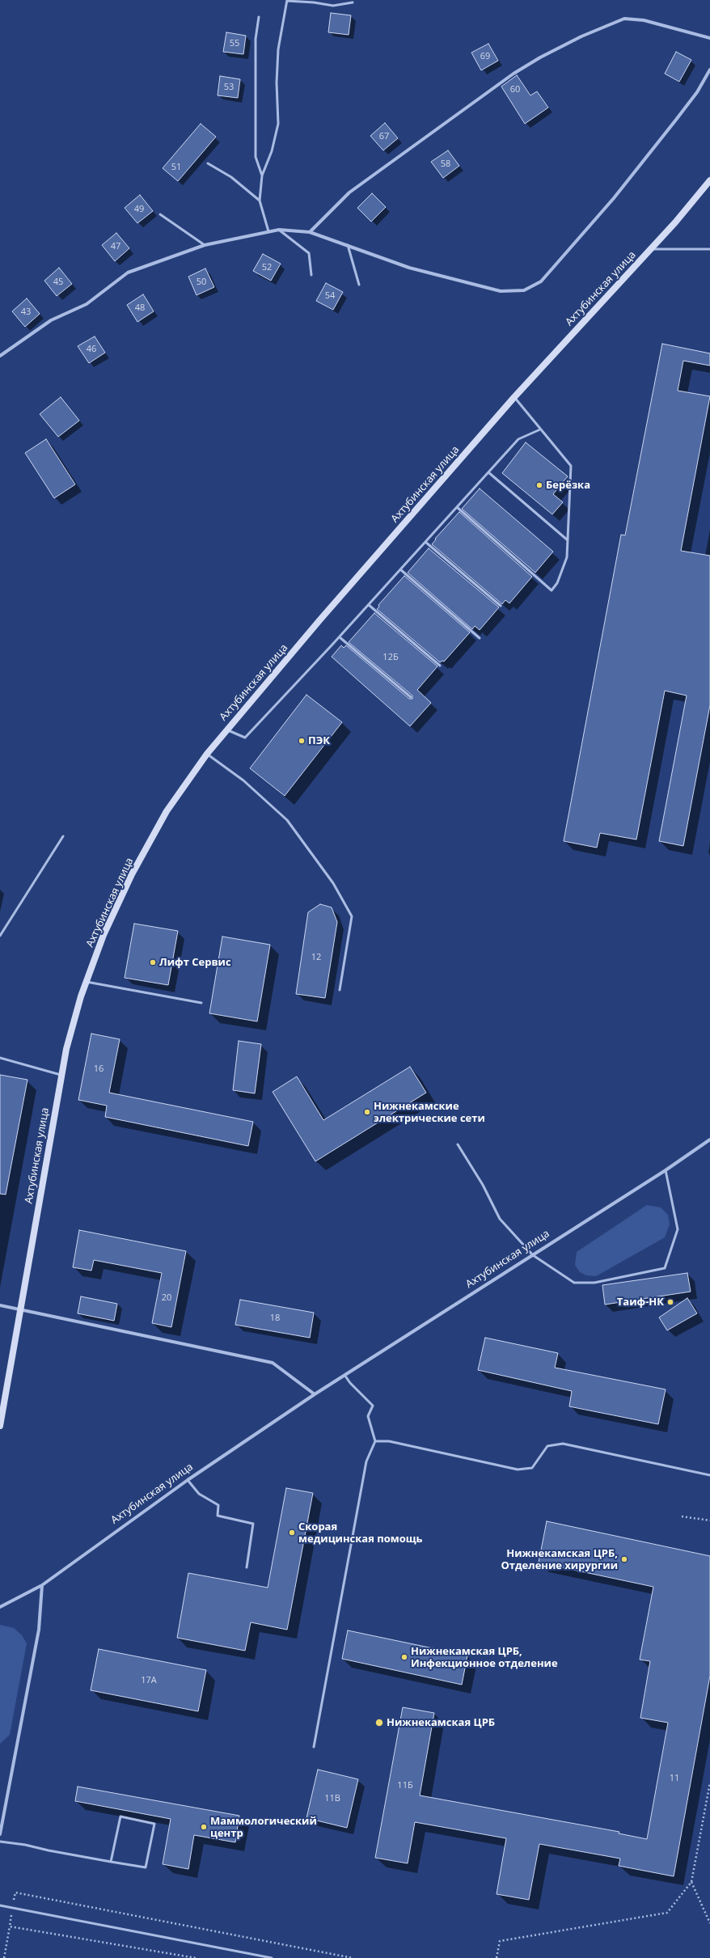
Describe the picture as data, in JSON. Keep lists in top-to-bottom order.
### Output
{
  "streets": {
    "street": ["Ахтубинская улица"]
  },
  "places": [
    "Берёзка",
    "ПЭК",
    "Лифт Сервис",
    "Нижнекамские электрические сети",
    "Таиф-НК",
    "Скорая медицинская помощь",
    "Нижнекамская ЦРБ, Отделение хирургии",
    "Нижнекамская ЦРБ, Инфекционное отделение",
    "Нижнекамская ЦРБ",
    "Маммологический центр"
  ],
  "house_numbers": [
    "55",
    "69",
    "53",
    "60",
    "67",
    "58",
    "51",
    "49",
    "47",
    "52",
    "45",
    "50",
    "54",
    "48",
    "43",
    "46",
    "12Б",
    "12",
    "16",
    "20",
    "18",
    "17А",
    "11",
    "11Б",
    "11В"
  ]
}
